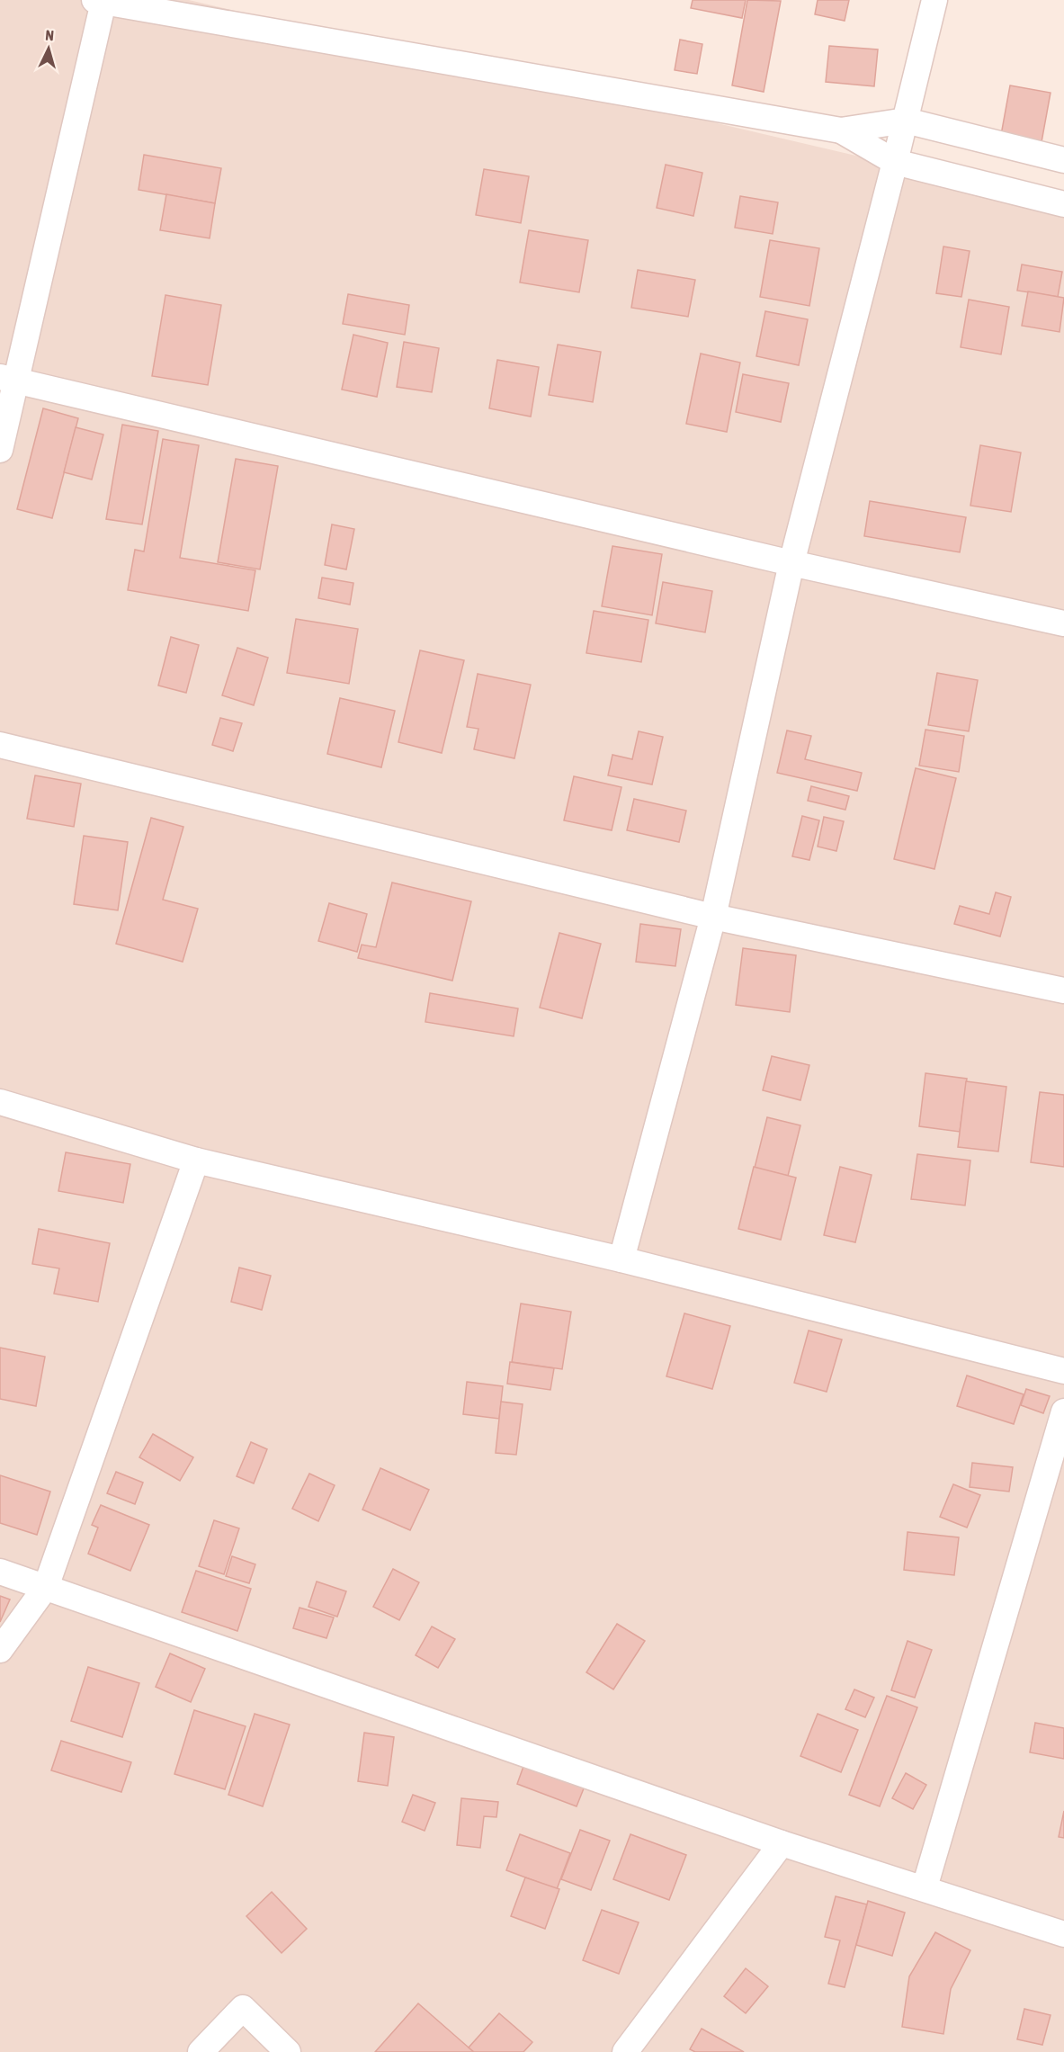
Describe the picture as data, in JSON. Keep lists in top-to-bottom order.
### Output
{
  "north": "top"
}
